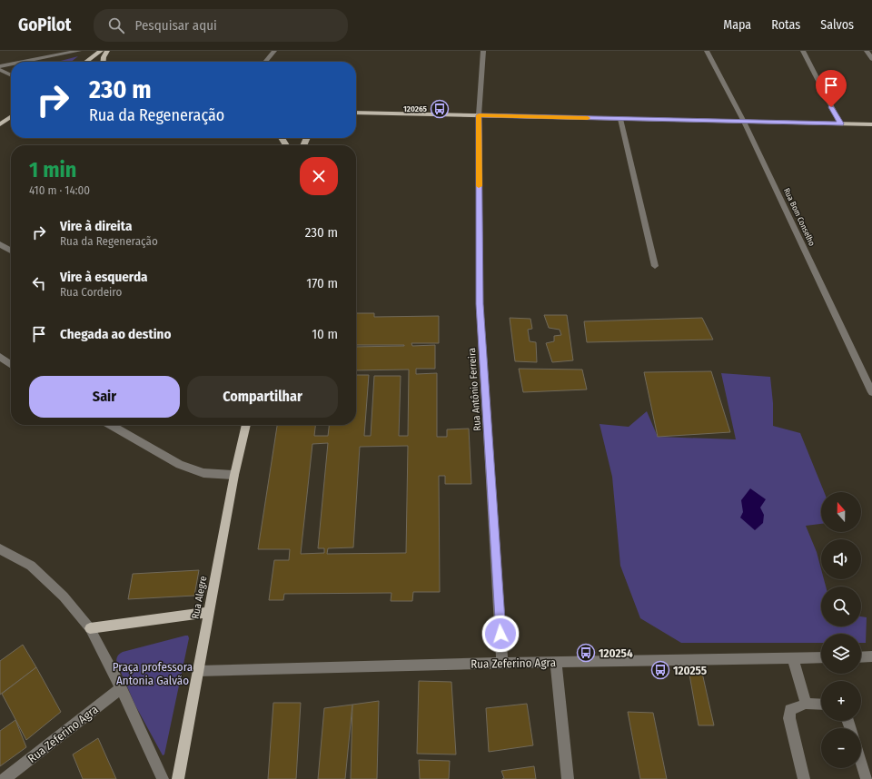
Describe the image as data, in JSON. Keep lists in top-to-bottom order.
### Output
{
  "streets": {
    "main road": ["Rua Alegre"],
    "street": ["Rua Bom Conselho", "Rua Antônio Ferreira", "Rua Zeferino Agra"]
  },
  "crossings": [
    ["Rua Antônio Ferreira", "Rua Zeferino Agra"],
    ["Rua Alegre", "Rua Zeferino Agra"]
  ],
  "parks": ["Praça professora Antonia Galvão"],
  "places": {
    "bus stop": ["120265", "120254", "120255"]
  },
  "north": "top",
  "page": {
    "header": "GoPilot",
    "search": "Pesquisar aqui",
    "nav": ["Mapa", "Rotas", "Salvos"],
    "turn": ["230 m", "Rua da Regeneração"],
    "heading": ["1 min", "410 m · 14:00"],
    "list": [
      {
        "name": "Vire à direita",
        "note": "Rua da Regeneração",
        "value": "230 m"
      },
      {
        "name": "Vire à esquerda",
        "note": "Rua Cordeiro",
        "value": "170 m"
      },
      {
        "name": "Chegada ao destino",
        "value": "10 m"
      }
    ],
    "buttons": ["Sair", "Compartilhar"],
    "map_buttons": ["+", "−"]
  }
}
